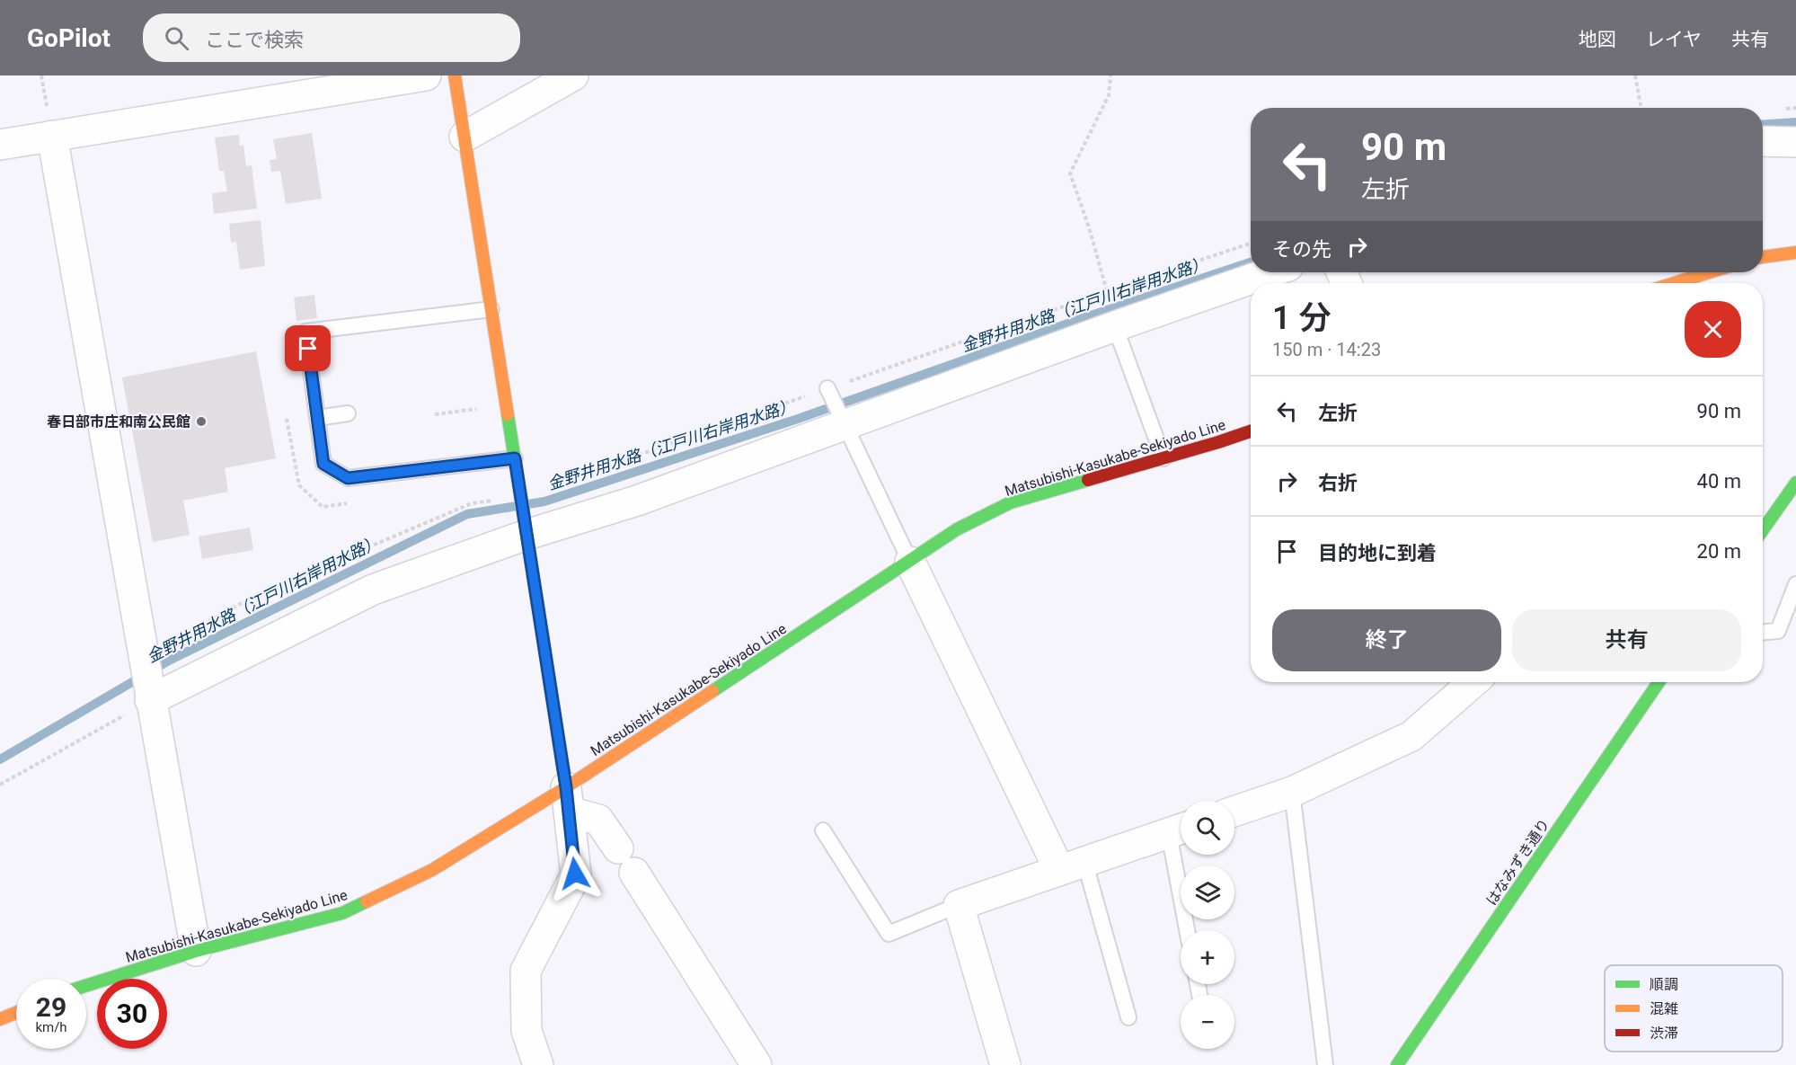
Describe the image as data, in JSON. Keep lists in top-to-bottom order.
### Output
{
  "streets": {
    "main road": ["Matsubishi-Kasukabe-Sekiyado Line", "はなみずき通り"]
  },
  "water": ["金野井用水路（江戸川右岸用水路）"],
  "places": ["春日部市庄和南公民館"],
  "legend": ["順調", "混雑", "渋滞"],
  "page": {
    "header": "GoPilot",
    "search": "ここで検索",
    "nav": ["地図", "レイヤ", "共有"],
    "turn": ["90 m", "左折"],
    "then": "その先",
    "heading": ["1 分", "150 m · 14:23"],
    "list": [
      {
        "name": "左折",
        "value": "90 m"
      },
      {
        "name": "右折",
        "value": "40 m"
      },
      {
        "name": "目的地に到着",
        "value": "20 m"
      }
    ],
    "buttons": ["終了", "共有"],
    "map_buttons": ["+", "−"],
    "speed": "29 km/h",
    "limit": "30"
  }
}
